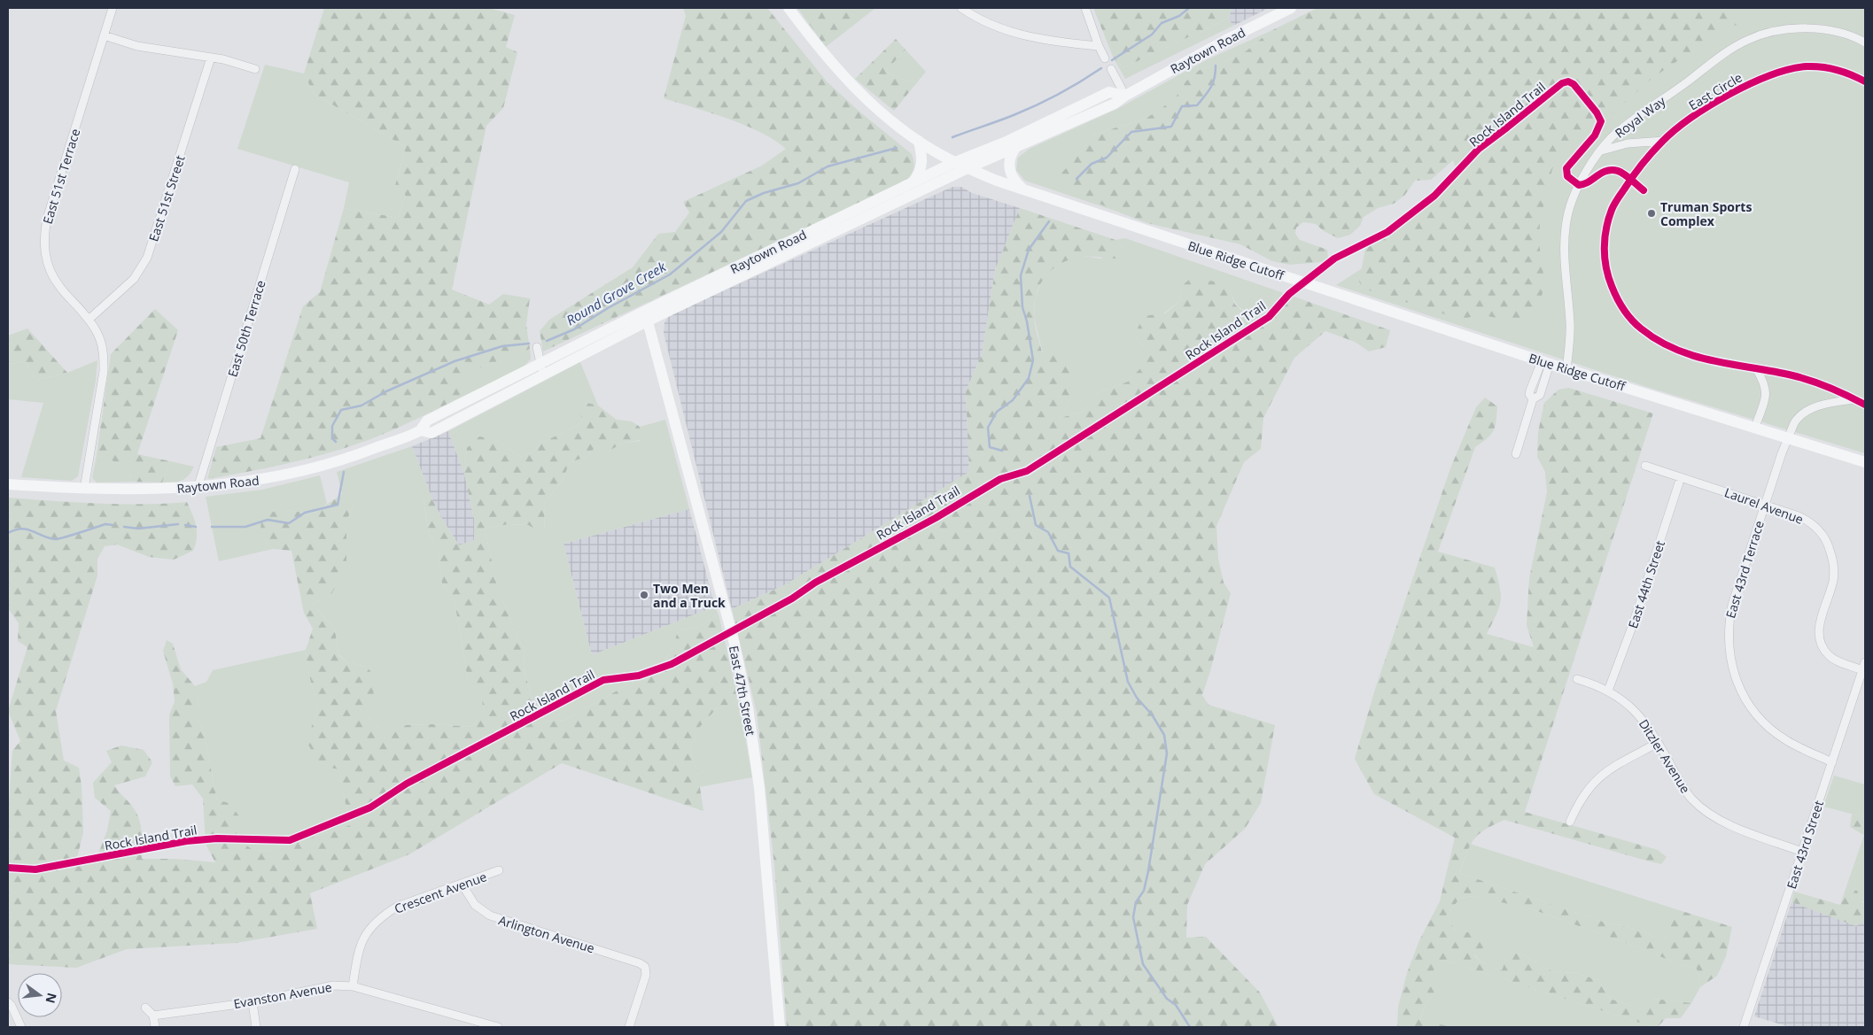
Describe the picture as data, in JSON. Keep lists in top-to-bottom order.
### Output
{
  "streets": {
    "main road": ["Raytown Road", "Blue Ridge Cutoff", "East 47th Street"],
    "street": [
      "East Circle",
      "Royal Way",
      "East 51st Terrace",
      "East 51st Street",
      "East 50th Terrace",
      "Laurel Avenue",
      "East 43rd Terrace",
      "East 44th Street",
      "Ditzler Avenue",
      "East 43rd Street",
      "Crescent Avenue",
      "Arlington Avenue",
      "Evanston Avenue"
    ],
    "cycle path": ["Rock Island Trail"]
  },
  "crossings": [
    ["Raytown Road", "East 51st Terrace"],
    ["Raytown Road", "Blue Ridge Cutoff"],
    ["Raytown Road", "East 50th Terrace"],
    ["Raytown Road", "East 47th Street"],
    ["Royal Way", "Blue Ridge Cutoff"],
    ["East 51st Terrace", "East 51st Street"],
    ["Blue Ridge Cutoff", "East 43rd Terrace"],
    ["Laurel Avenue", "East 43rd Terrace"],
    ["Laurel Avenue", "East 44th Street"],
    ["Laurel Avenue", "East 43rd Street"],
    ["East 43rd Terrace", "East 43rd Street"],
    ["East 44th Street", "Ditzler Avenue"],
    ["Ditzler Avenue", "East 43rd Street"],
    ["Crescent Avenue", "Arlington Avenue"],
    ["Crescent Avenue", "Evanston Avenue"]
  ],
  "water": ["Round Grove Creek"],
  "places": ["Truman Sports Complex", "Two Men and a Truck"],
  "north": "right"
}
